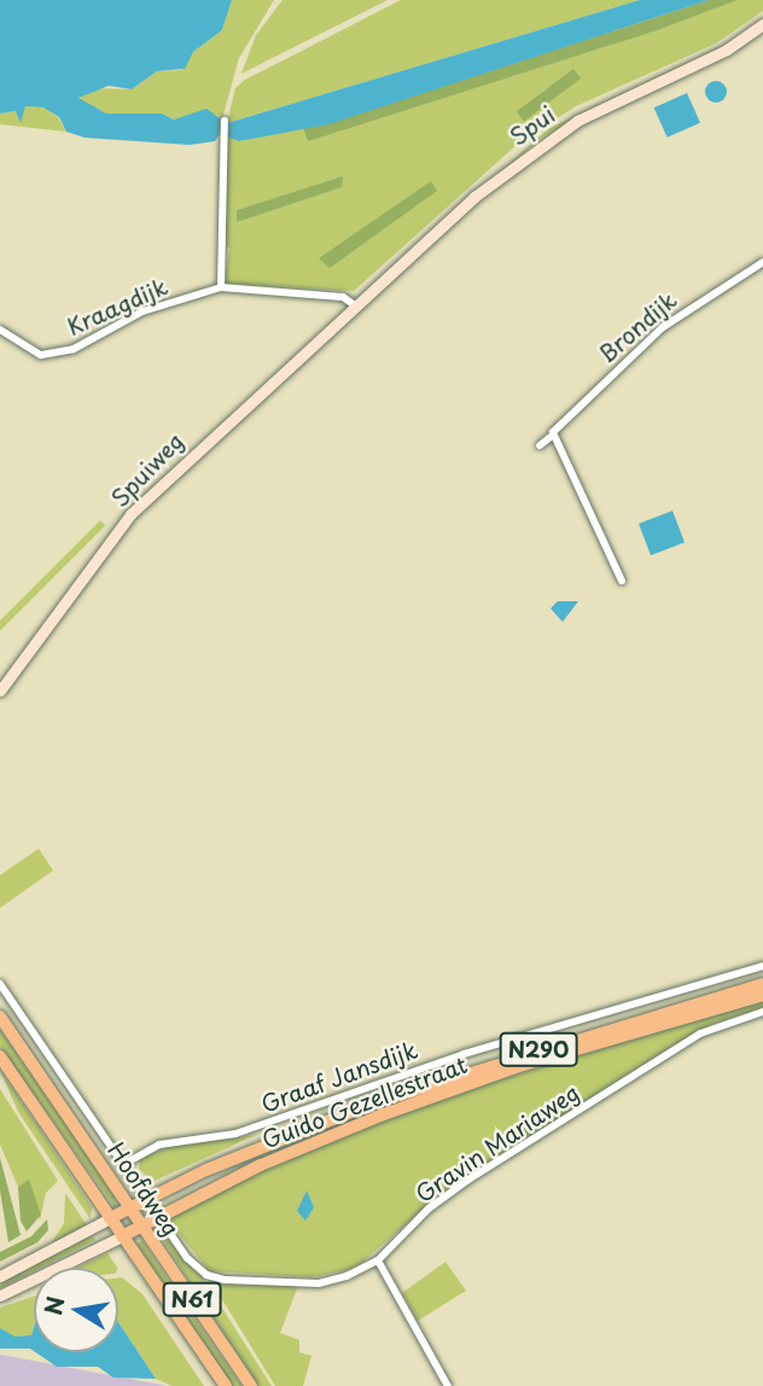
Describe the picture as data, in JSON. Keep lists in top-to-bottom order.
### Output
{
  "streets": {
    "main road": [
      "Spui",
      "Spuiweg",
      "N290",
      "Guido Gezellestraat",
      "Hoofdweg",
      "N61"
    ],
    "street": [
      "Kraagdijk",
      "Brondijk",
      "Graaf Jansdijk",
      "Gravin Mariaweg"
    ]
  },
  "crossings": [
    ["Spui", "Kraagdijk"],
    ["Spui", "Spuiweg"],
    ["Kraagdijk", "Spuiweg"],
    ["Graaf Jansdijk", "Gravin Mariaweg"],
    ["Guido Gezellestraat", "Gravin Mariaweg"],
    ["Guido Gezellestraat", "Hoofdweg"]
  ],
  "north": "left"
}
